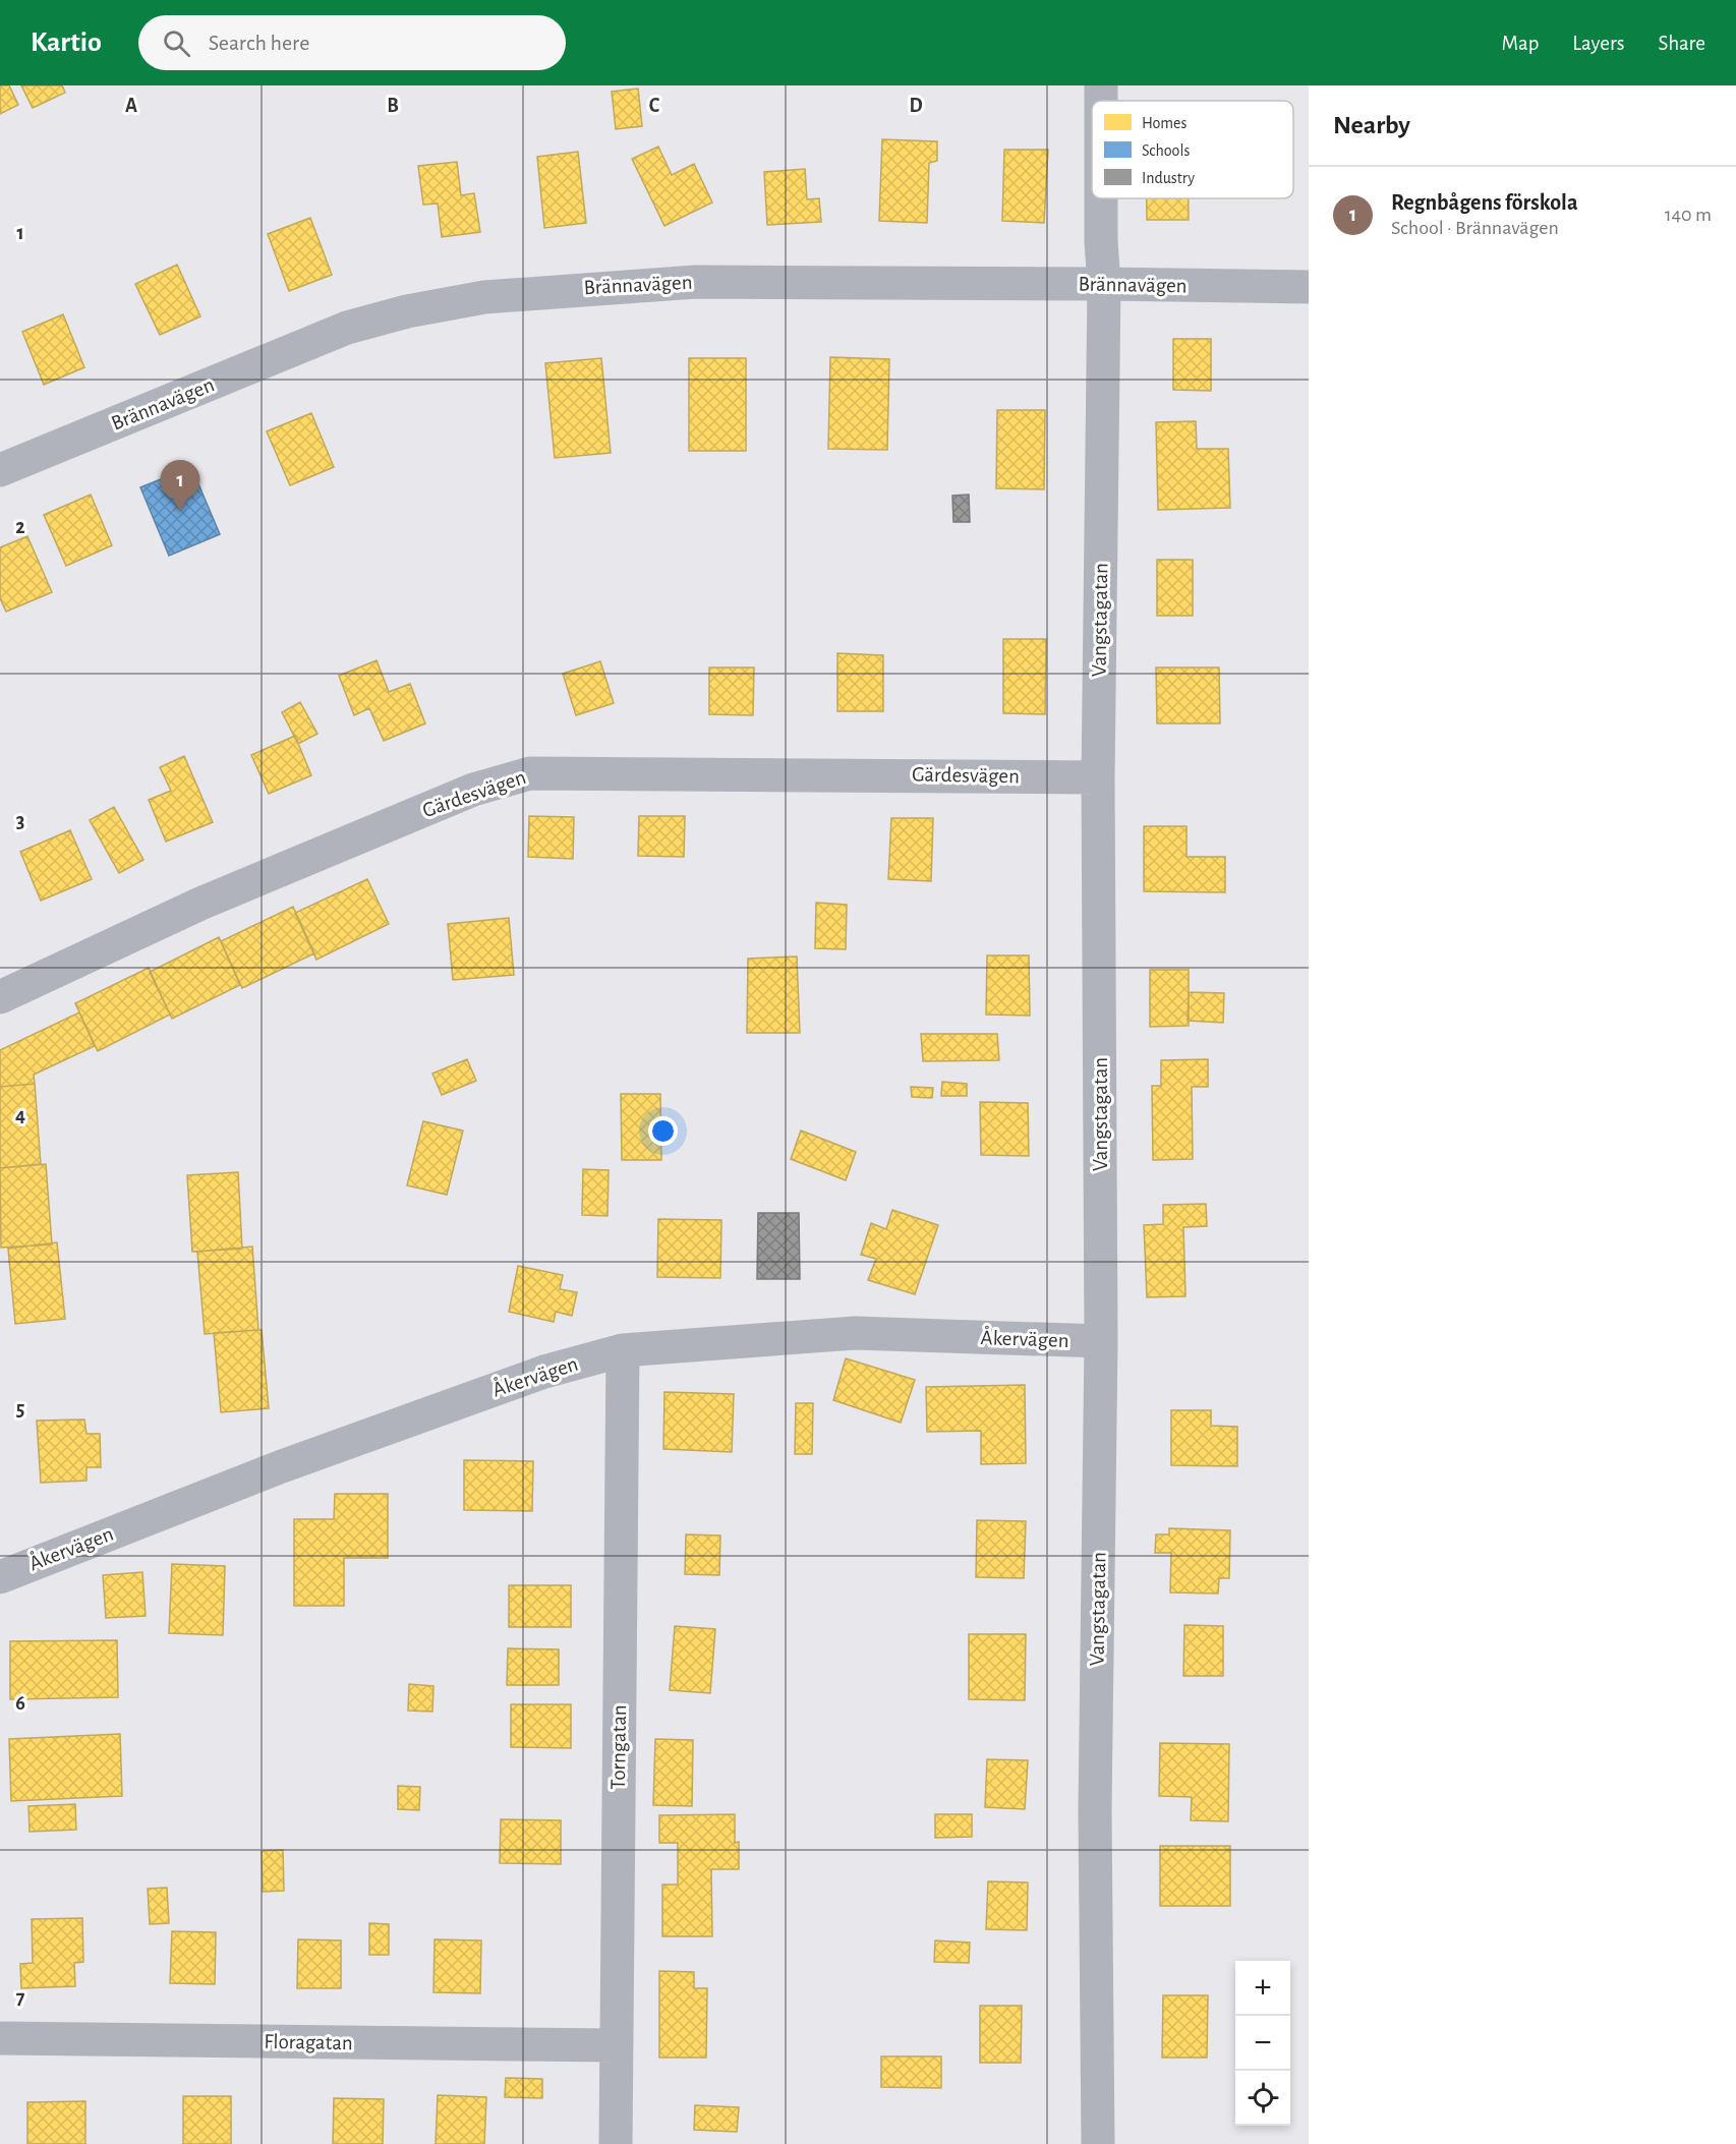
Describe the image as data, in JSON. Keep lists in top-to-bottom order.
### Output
{
  "streets": {
    "street": [
      "Brännavägen",
      "Vangstagatan",
      "Gärdesvägen",
      "Åkervägen",
      "Torngatan",
      "Floragatan"
    ]
  },
  "crossings": [
    ["Brännavägen", "Vangstagatan"],
    ["Vangstagatan", "Gärdesvägen"],
    ["Vangstagatan", "Åkervägen"],
    ["Åkervägen", "Torngatan"],
    ["Torngatan", "Floragatan"]
  ],
  "legend": ["Homes", "Schools", "Industry"],
  "page": {
    "header": "Kartio",
    "search": "Search here",
    "nav": ["Map", "Layers", "Share"],
    "heading": "Nearby",
    "list": [
      {
        "mark": "1",
        "name": "Regnbågens förskola",
        "note": "School · Brännavägen",
        "value": "140 m"
      }
    ],
    "pins": "1",
    "map_buttons": ["+", "−"]
  },
  "grid": {
    "columns": [
      "A",
      "B",
      "C",
      "D"
    ],
    "rows": [
      "1",
      "2",
      "3",
      "4",
      "5",
      "6",
      "7"
    ]
  }
}
